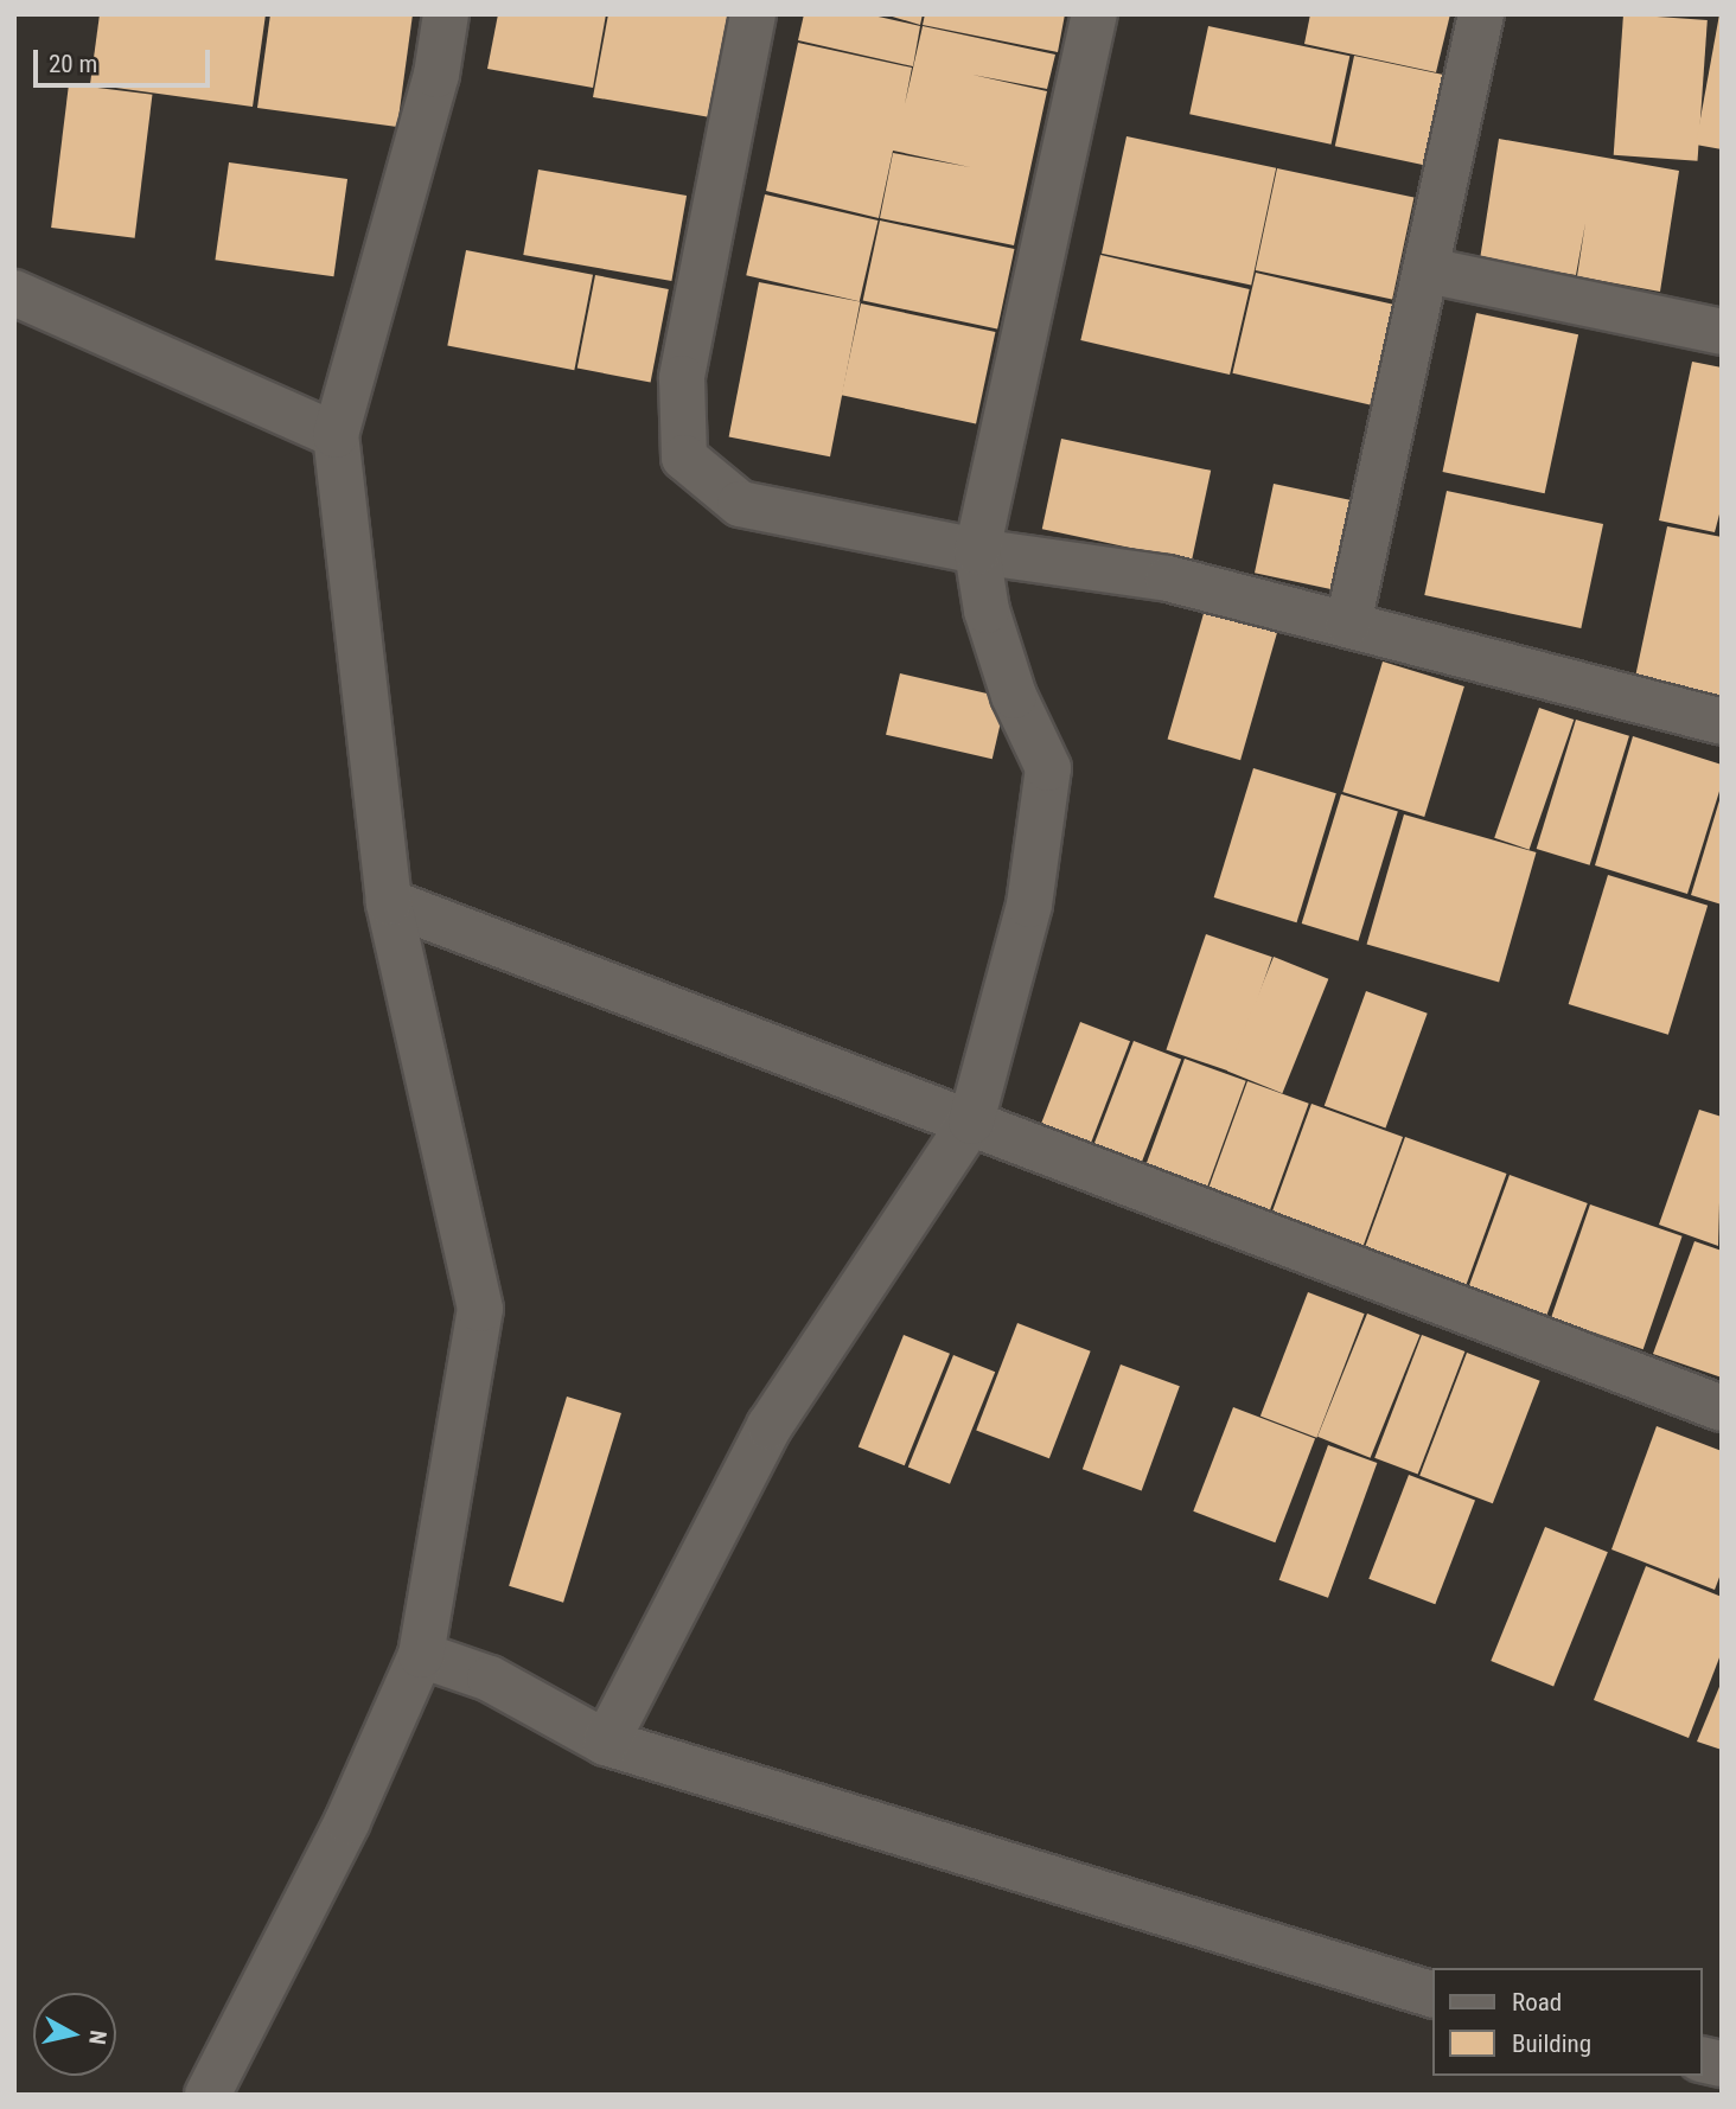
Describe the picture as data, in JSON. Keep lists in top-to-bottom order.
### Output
{
  "legend": ["Road", "Building"],
  "scale_bar": "20 m",
  "north": "right"
}
